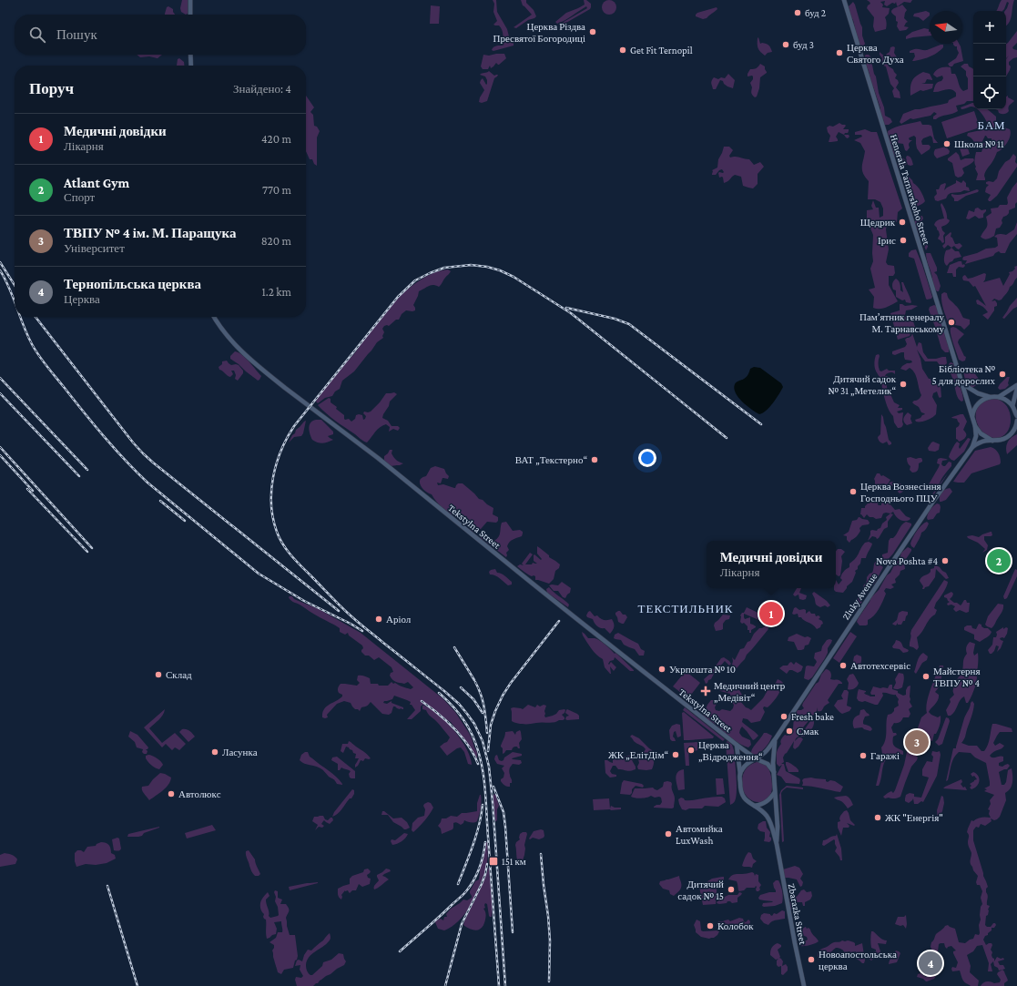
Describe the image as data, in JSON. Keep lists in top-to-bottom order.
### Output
{
  "streets": {
    "main road": [
      "Henerala Tarnavskoho Street",
      "Tekstylna Street",
      "Zluky Avenue",
      "Zbarazka Street"
    ]
  },
  "crossings": [
    ["Henerala Tarnavskoho Street", "Zluky Avenue"],
    ["Tekstylna Street", "Zluky Avenue"],
    ["Tekstylna Street", "Zbarazka Street"],
    ["Zluky Avenue", "Zbarazka Street"]
  ],
  "districts": ["БАМ", "ТЕКСТИЛЬНИК"],
  "places": {
    "other": [
      "буд 2",
      "Церква Різдва Пресвятої Богородиці",
      "буд 3",
      "Get Fit Ternopil",
      "Церква Святого Духа",
      "Школа № 11",
      "Щедрик",
      "Ірис",
      "Пам’ятник генералу М. Тарнавському",
      "Бібліотека № 5 для дорослих",
      "Дитячий садок № 31 „Метелик“",
      "ВАТ „Текстерно“",
      "Церква Вознесіння Господнього ПЦУ",
      "Nova Poshta #4",
      "Аріол",
      "Автотехсервіс",
      "Укрпошта № 10",
      "Склад",
      "Майстерня ТВПУ № 4",
      "Fresh bake",
      "Смак",
      "Церква „Відродження“",
      "Ласунка",
      "ЖК „ЕлітДім“",
      "Гаражі",
      "Автолюкс",
      "ЖК \"Енергія\"",
      "Автомийка LuxWash",
      "Дитячий садок № 15",
      "Колобок",
      "Новоапостольська церква"
    ],
    "health": ["Медичний центр „Медівіт“"],
    "transit": ["151 км"]
  },
  "north": "left",
  "page": {
    "map_buttons": ["+", "−"],
    "search": "Пошук",
    "heading": ["Поруч", "Знайдено: 4"],
    "list": [
      {
        "mark": "1",
        "name": "Медичні довідки",
        "note": "Лікарня",
        "value": "420 m"
      },
      {
        "mark": "2",
        "name": "Atlant Gym",
        "note": "Спорт",
        "value": "770 m"
      },
      {
        "mark": "3",
        "name": "ТВПУ № 4 ім. М. Паращука",
        "note": "Університет",
        "value": "820 m"
      },
      {
        "mark": "4",
        "name": "Тернопільська церква",
        "note": "Церква",
        "value": "1.2 km"
      }
    ],
    "popup": ["Медичні довідки", "Лікарня"],
    "pins": [
      "2",
      "1",
      "3",
      "4"
    ]
  }
}
